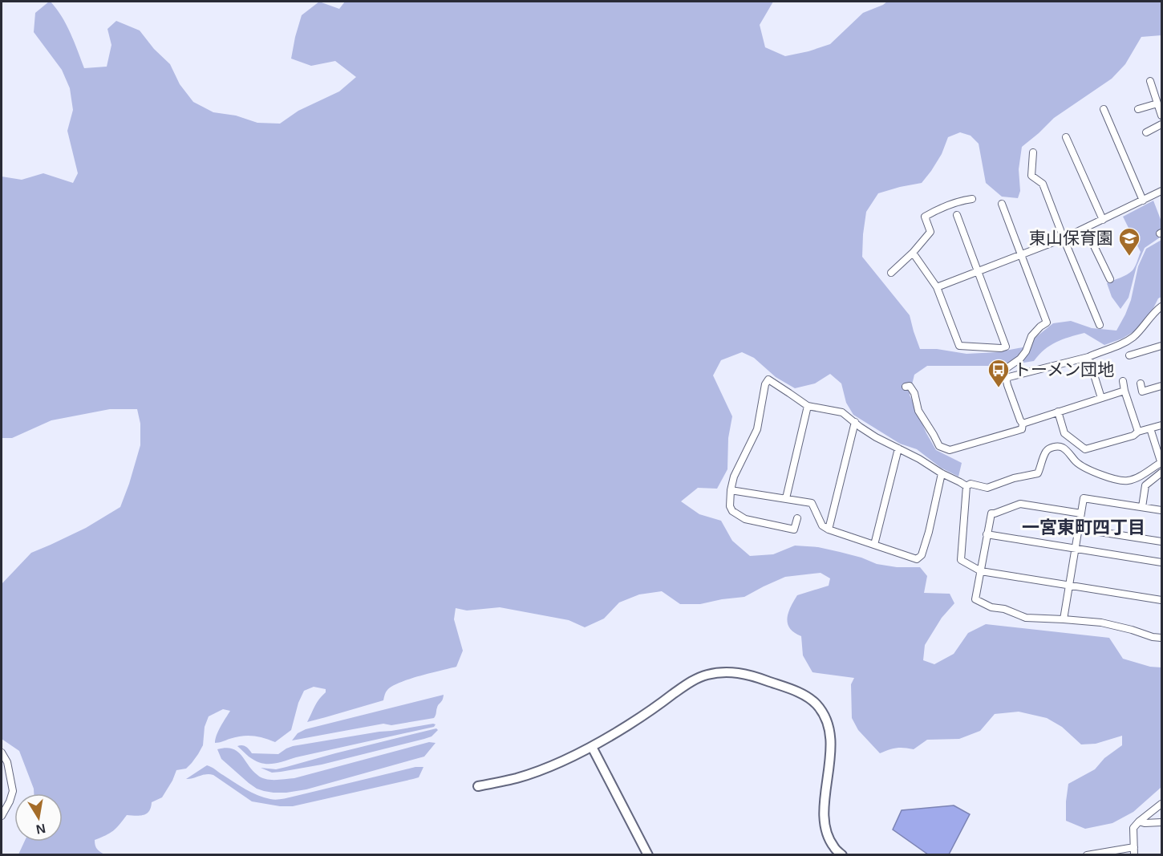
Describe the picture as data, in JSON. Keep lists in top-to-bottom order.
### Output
{
  "districts": ["一宮東町四丁目"],
  "places": {
    "school or university": ["東山保育園"],
    "bus stop": ["トーメン団地"]
  },
  "north": "bottom"
}
